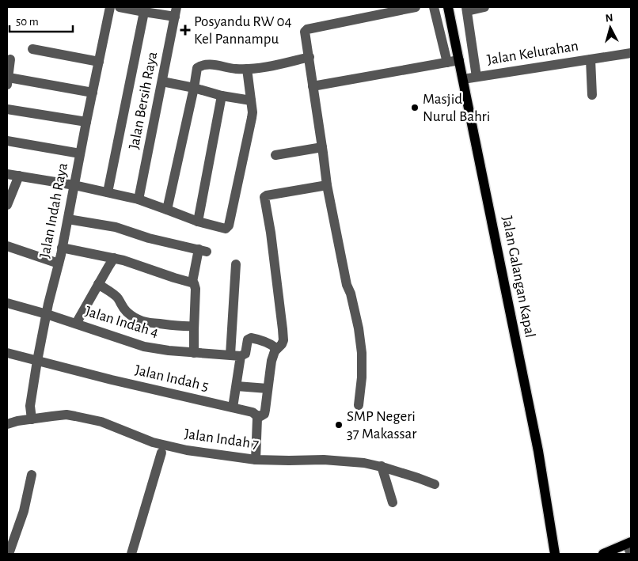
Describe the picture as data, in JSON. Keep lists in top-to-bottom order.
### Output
{
  "streets": {
    "main road": ["Jalan Galangan Kapal"],
    "street": [
      "Jalan Kelurahan",
      "Jalan Bersih Raya",
      "Jalan Indah Raya",
      "Jalan Indah 4",
      "Jalan Indah 5",
      "Jalan Indah 7"
    ]
  },
  "crossings": [
    ["Jalan Kelurahan", "Jalan Galangan Kapal"],
    ["Jalan Indah Raya", "Jalan Indah 4"],
    ["Jalan Indah Raya", "Jalan Indah 5"],
    ["Jalan Indah Raya", "Jalan Indah 7"]
  ],
  "places": {
    "health": ["Posyandu RW 04 Kel Pannampu"],
    "other": ["Masjid Nurul Bahri", "SMP Negeri 37 Makassar"]
  },
  "scale_bar": "50 m",
  "north": "top"
}
